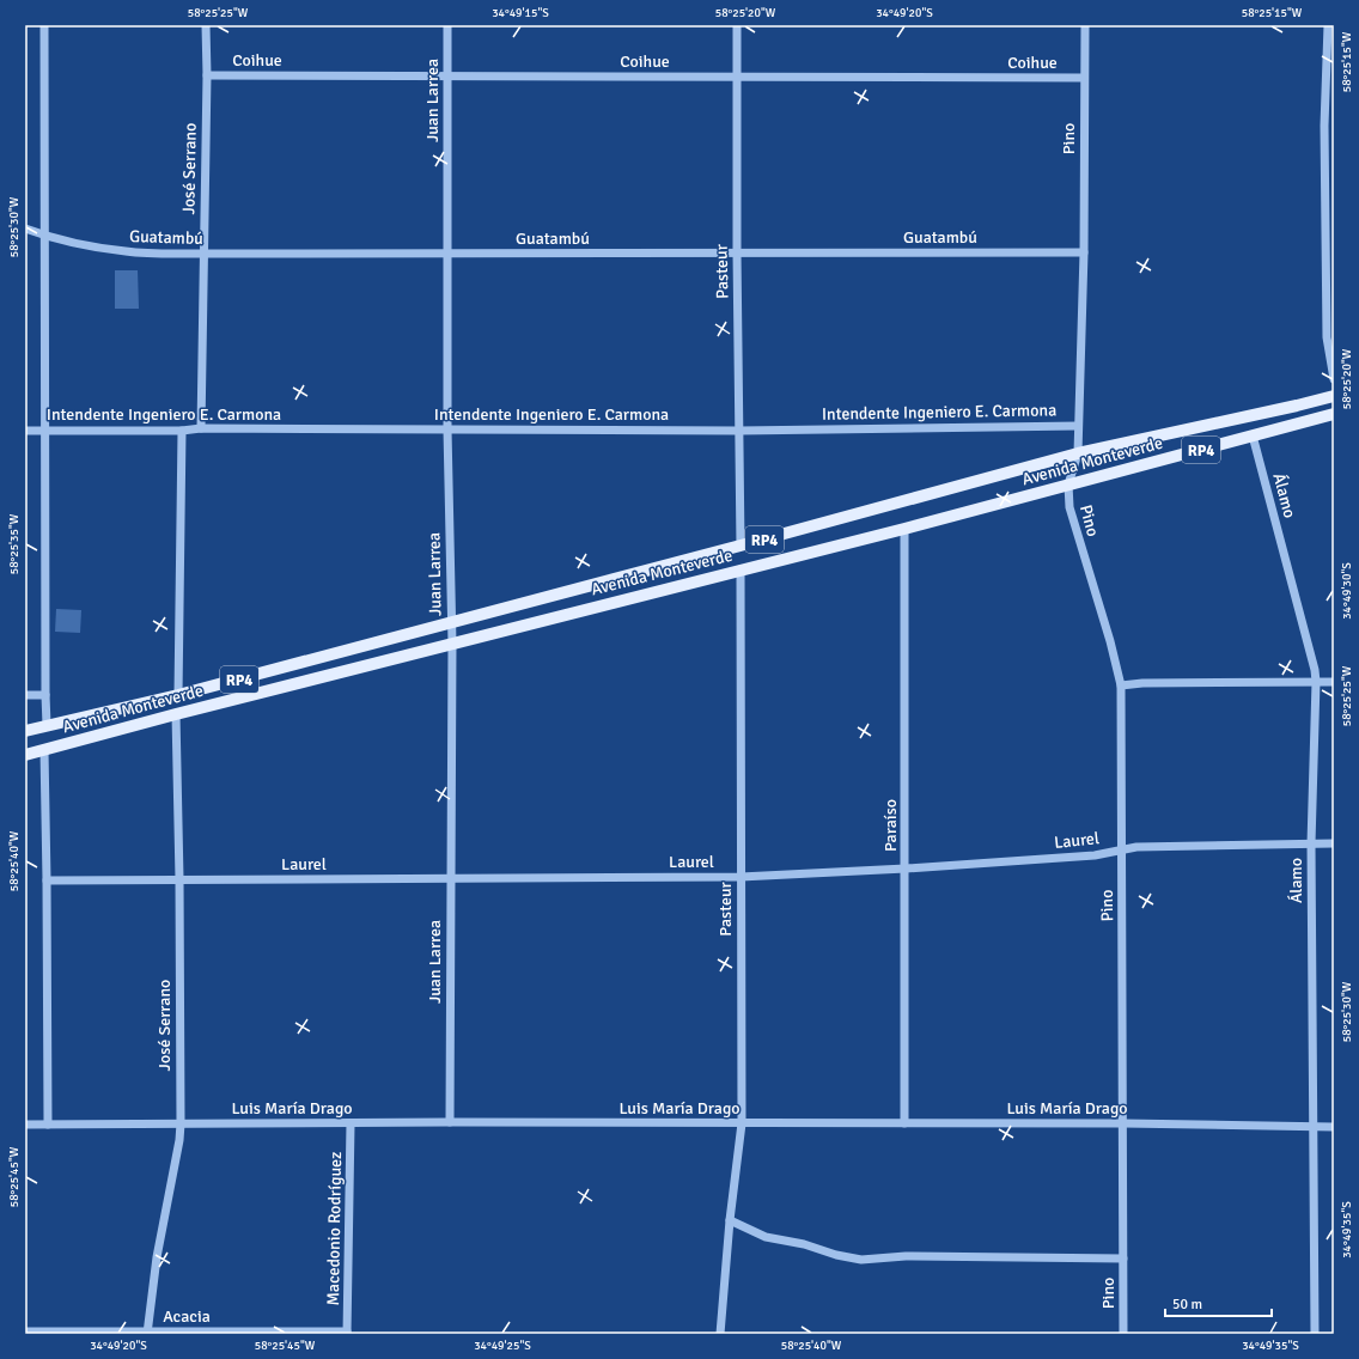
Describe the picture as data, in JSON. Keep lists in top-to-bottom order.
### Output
{
  "streets": {
    "main road": ["RP4", "Avenida Monteverde"],
    "street": [
      "Coihue",
      "Juan Larrea",
      "Pino",
      "José Serrano",
      "Guatambú",
      "Pasteur",
      "Intendente Ingeniero E. Carmona",
      "Álamo",
      "Paraíso",
      "Laurel",
      "Luis María Drago",
      "Macedonio Rodríguez",
      "Acacia"
    ]
  },
  "crossings": [
    ["Coihue", "Juan Larrea"],
    ["Coihue", "Pino"],
    ["Coihue", "José Serrano"],
    ["Coihue", "Pasteur"],
    ["Juan Larrea", "Guatambú"],
    ["Juan Larrea", "Intendente Ingeniero E. Carmona"],
    ["Juan Larrea", "Avenida Monteverde"],
    ["Juan Larrea", "Laurel"],
    ["Juan Larrea", "Luis María Drago"],
    ["Pino", "Guatambú"],
    ["Pino", "Intendente Ingeniero E. Carmona"],
    ["Pino", "Avenida Monteverde"],
    ["Pino", "Laurel"],
    ["Pino", "Luis María Drago"],
    ["José Serrano", "Guatambú"],
    ["José Serrano", "Intendente Ingeniero E. Carmona"],
    ["José Serrano", "Avenida Monteverde"],
    ["José Serrano", "Laurel"],
    ["José Serrano", "Luis María Drago"],
    ["José Serrano", "Acacia"],
    ["Guatambú", "Pasteur"],
    ["Pasteur", "Intendente Ingeniero E. Carmona"],
    ["Pasteur", "Avenida Monteverde"],
    ["Pasteur", "Laurel"],
    ["Pasteur", "Luis María Drago"],
    ["Avenida Monteverde", "Álamo"],
    ["Avenida Monteverde", "Paraíso"],
    ["Álamo", "Laurel"],
    ["Álamo", "Luis María Drago"],
    ["Paraíso", "Laurel"],
    ["Paraíso", "Luis María Drago"],
    ["Luis María Drago", "Macedonio Rodríguez"],
    ["Macedonio Rodríguez", "Acacia"]
  ],
  "scale_bar": "50 m",
  "coordinates": [
    "58°25'25\"W",
    "34°49'15\"S",
    "58°25'20\"W",
    "34°49'20\"S",
    "58°25'15\"W",
    "58°25'30\"W",
    "58°25'35\"W",
    "34°49'30\"S",
    "58°25'40\"W",
    "58°25'45\"W",
    "34°49'35\"S",
    "34°49'25\"S"
  ]
}
